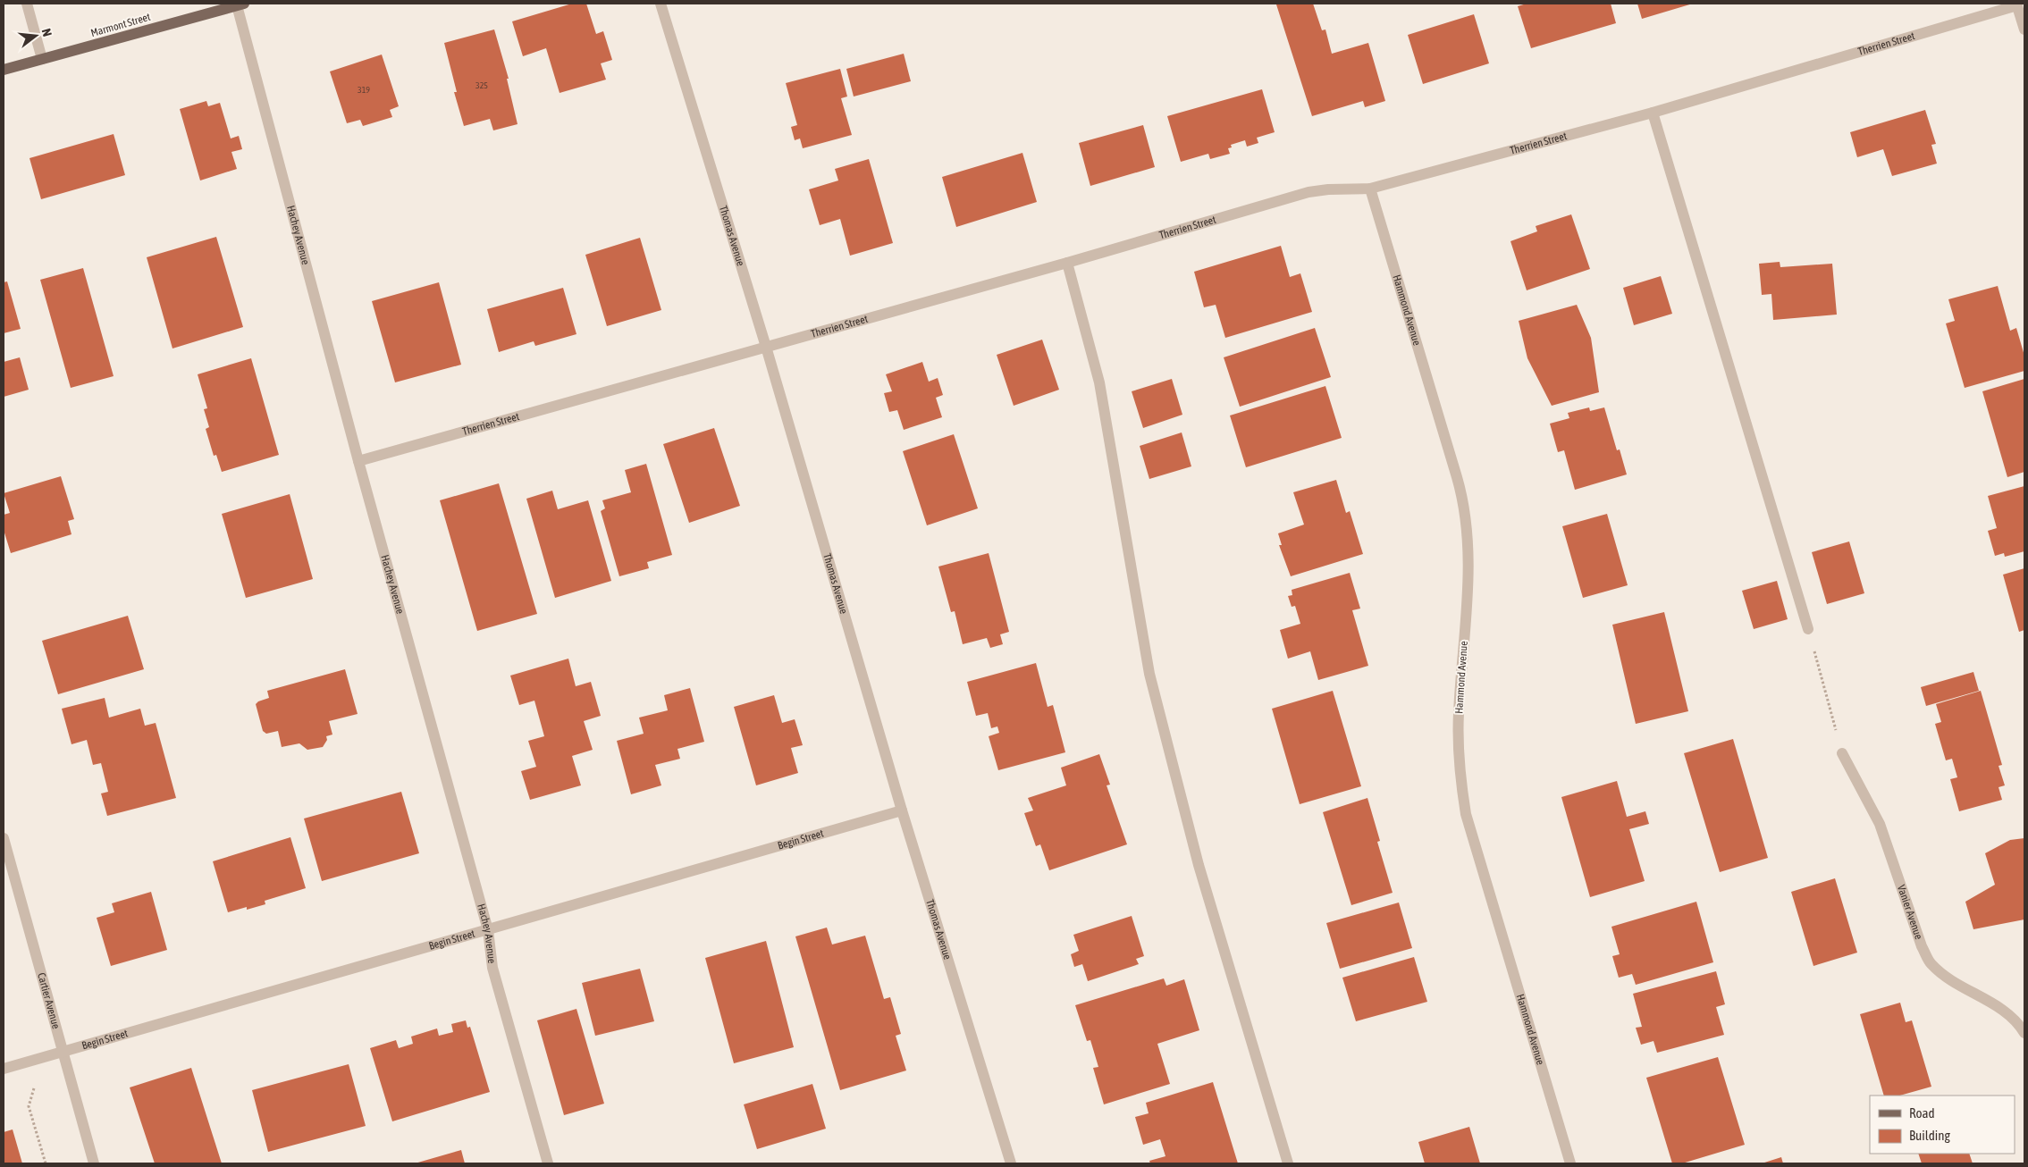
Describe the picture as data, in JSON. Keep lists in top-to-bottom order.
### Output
{
  "streets": {
    "main road": ["Marmont Street"],
    "street": [
      "Therrien Street",
      "Hachey Avenue",
      "Thomas Avenue",
      "Hammond Avenue",
      "Begin Street",
      "Vanier Avenue",
      "Cartier Avenue"
    ]
  },
  "crossings": [
    ["Marmont Street", "Hachey Avenue"],
    ["Therrien Street", "Hachey Avenue"],
    ["Therrien Street", "Thomas Avenue"],
    ["Therrien Street", "Hammond Avenue"],
    ["Hachey Avenue", "Begin Street"],
    ["Thomas Avenue", "Begin Street"],
    ["Begin Street", "Cartier Avenue"]
  ],
  "house_numbers": ["325", "319"],
  "legend": ["Road", "Building"],
  "north": "right"
}
